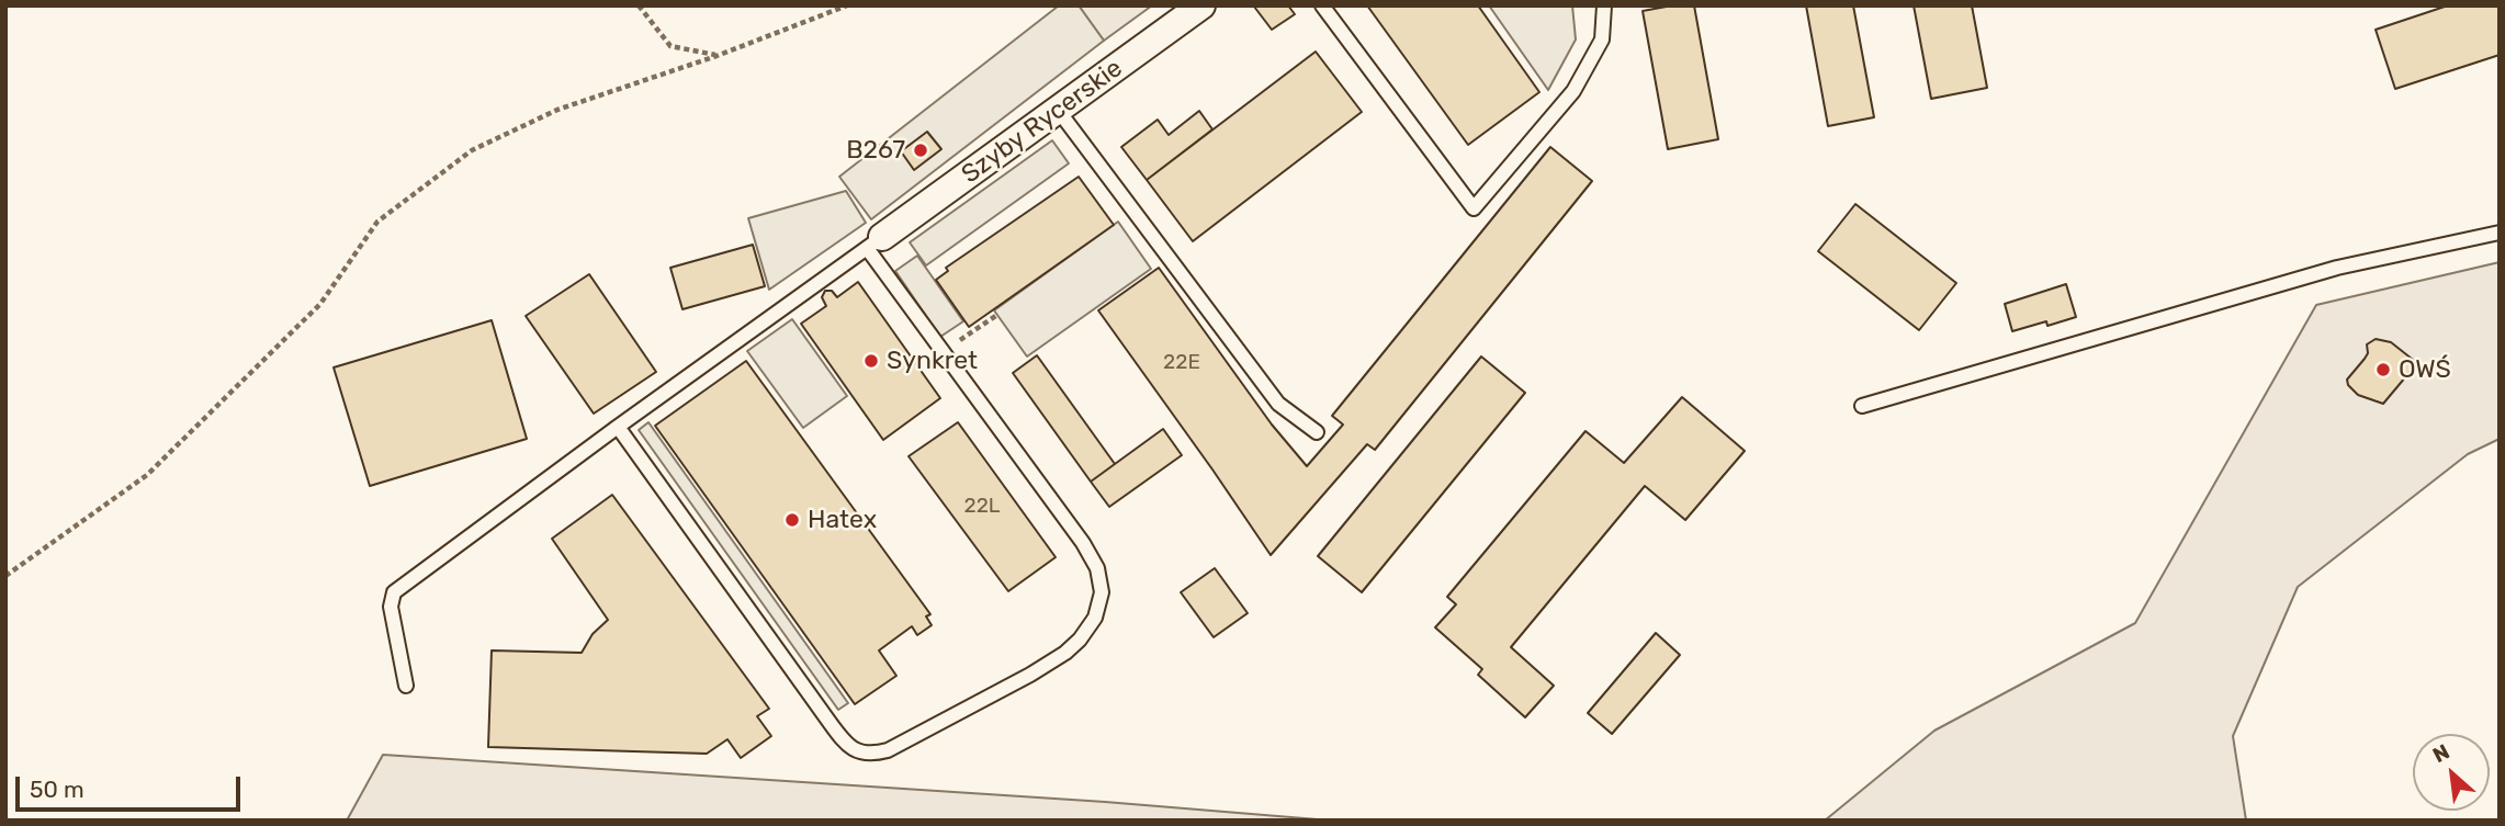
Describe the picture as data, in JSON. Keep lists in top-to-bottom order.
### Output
{
  "streets": {
    "street": ["Szyby Rycerskie"]
  },
  "places": [
    "B267",
    "Synkret",
    "OWŚ",
    "Hatex"
  ],
  "house_numbers": ["22E", "22L"],
  "scale_bar": "50 m",
  "north": "top left"
}
